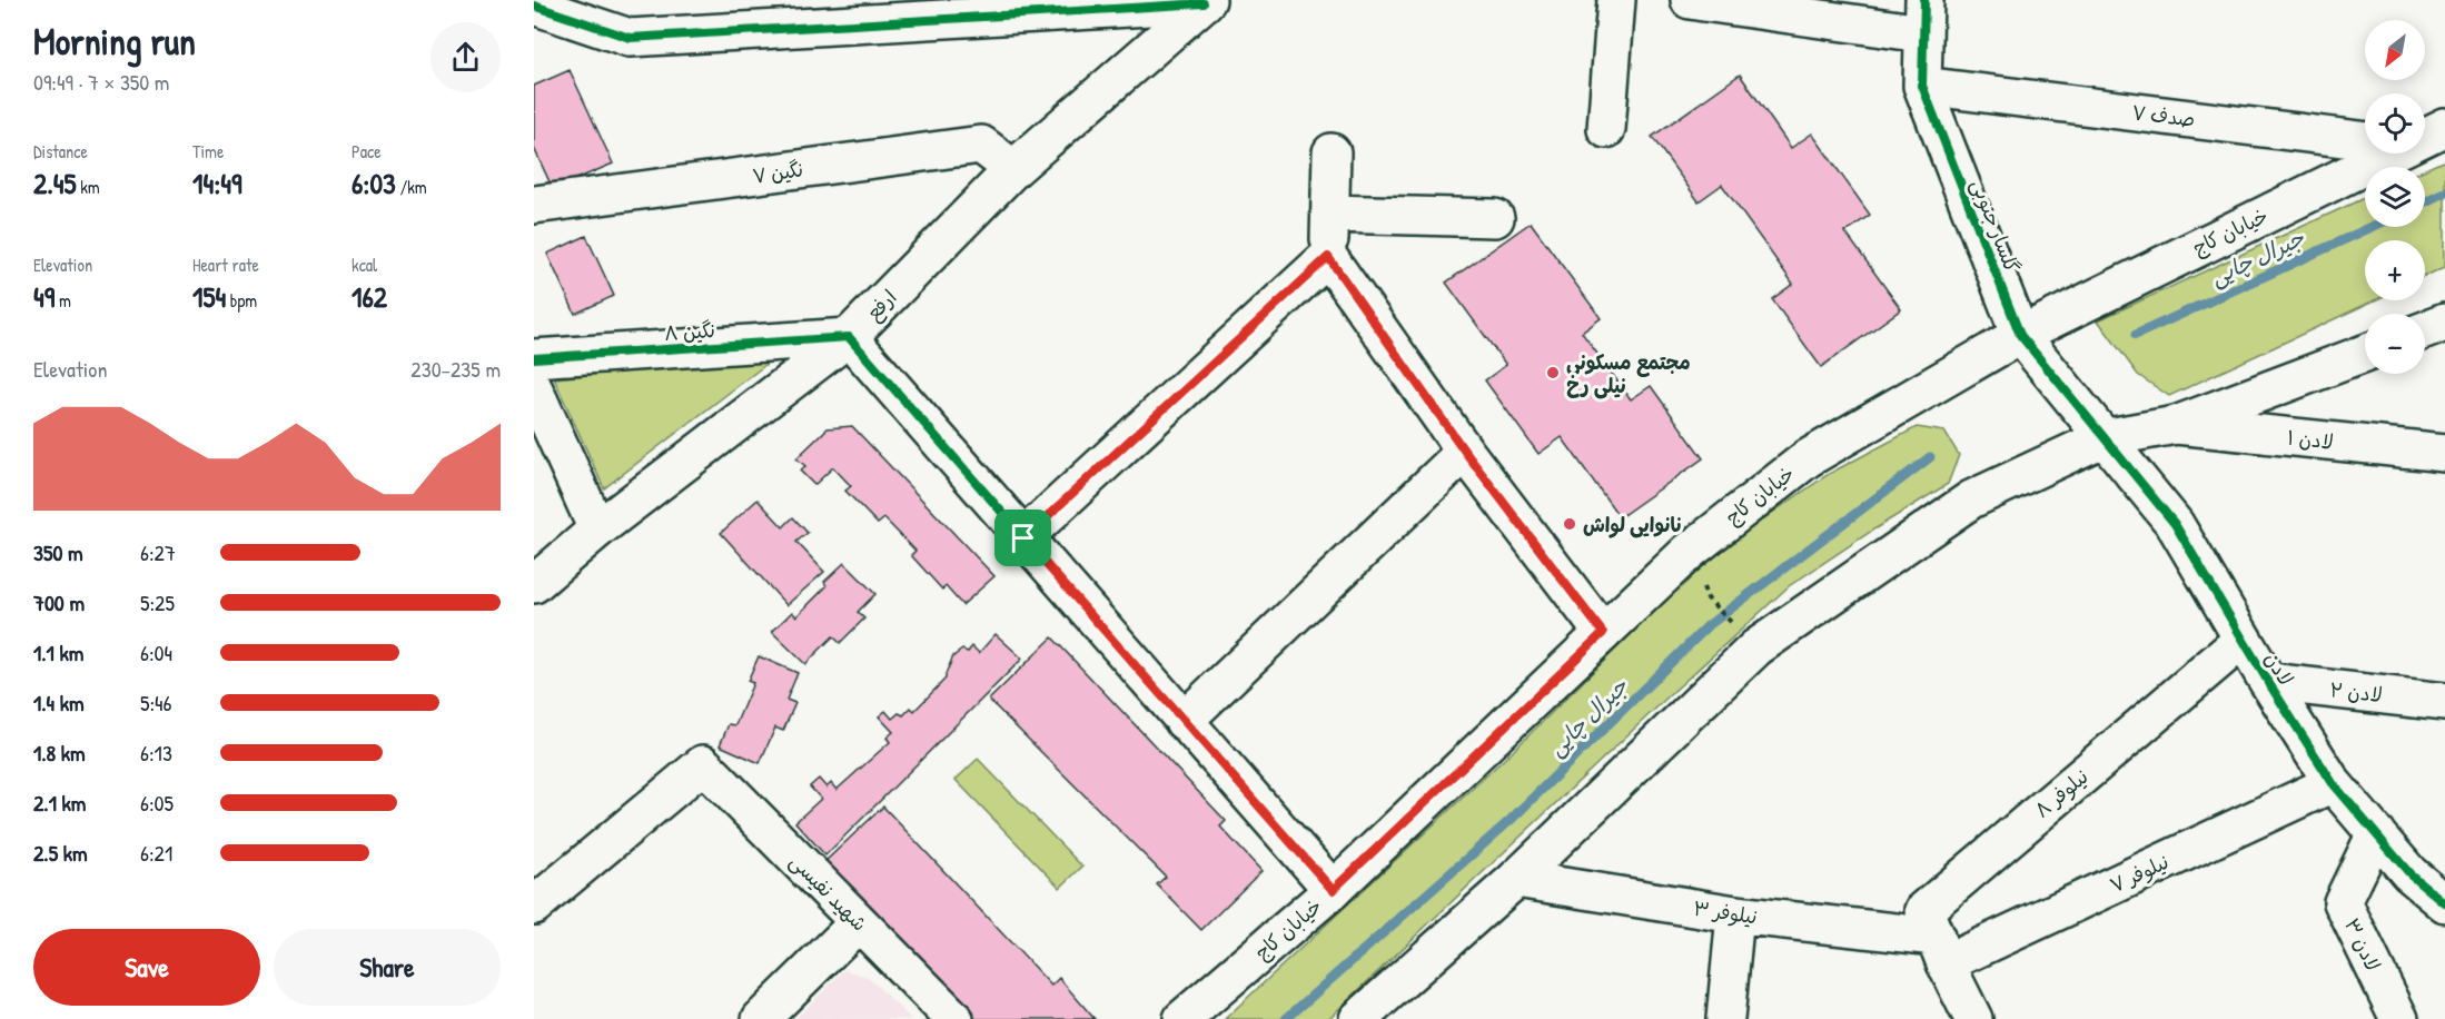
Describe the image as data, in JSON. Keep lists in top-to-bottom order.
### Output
{
  "streets": {
    "street": [
      "صدف ۷",
      "نگین ۷",
      "گلسار جنوبی",
      "خیابان کاج",
      "ارفع",
      "نگین ۸",
      "لادن ۱",
      "لادن",
      "لادن ۲",
      "نیلوفر ۸",
      "نیلوفر ۷",
      "شهید نفیسی",
      "نیلوفر ۳",
      "لادن ۳"
    ]
  },
  "crossings": [
    ["صدف ۷", "گلسار جنوبی"],
    ["نگین ۷", "ارفع"],
    ["گلسار جنوبی", "خیابان کاج"],
    ["گلسار جنوبی", "لادن"],
    ["ارفع", "نگین ۸"],
    ["لادن", "لادن ۲"],
    ["لادن", "نیلوفر ۸"],
    ["لادن", "نیلوفر ۷"],
    ["لادن", "لادن ۳"],
    ["نیلوفر ۸", "نیلوفر ۷"],
    ["نیلوفر ۸", "نیلوفر ۳"],
    ["نیلوفر ۷", "نیلوفر ۳"]
  ],
  "water": ["جیرال چایی"],
  "places": ["مجتمع مسکونی نیلی رخ", "نانوایی لواش"],
  "north": "bottom left",
  "page": {
    "heading": ["Morning run", "09:49 · 7 × 350 m"],
    "map_buttons": ["+", "−"],
    "stats": [
      ["Distance", "2.45 km"],
      ["Time", "14:49"],
      ["Pace", "6:03 /km"],
      ["Elevation", "49 m"],
      ["Heart rate", "154 bpm"],
      ["kcal", "162"]
    ],
    "chart": ["Elevation", "230–235 m"],
    "list": [
      {
        "name": "350 m",
        "note": "6:27"
      },
      {
        "name": "700 m",
        "note": "5:25"
      },
      {
        "name": "1.1 km",
        "note": "6:04"
      },
      {
        "name": "1.4 km",
        "note": "5:46"
      },
      {
        "name": "1.8 km",
        "note": "6:13"
      },
      {
        "name": "2.1 km",
        "note": "6:05"
      },
      {
        "name": "2.5 km",
        "note": "6:21"
      }
    ],
    "buttons": ["Save", "Share"]
  }
}
